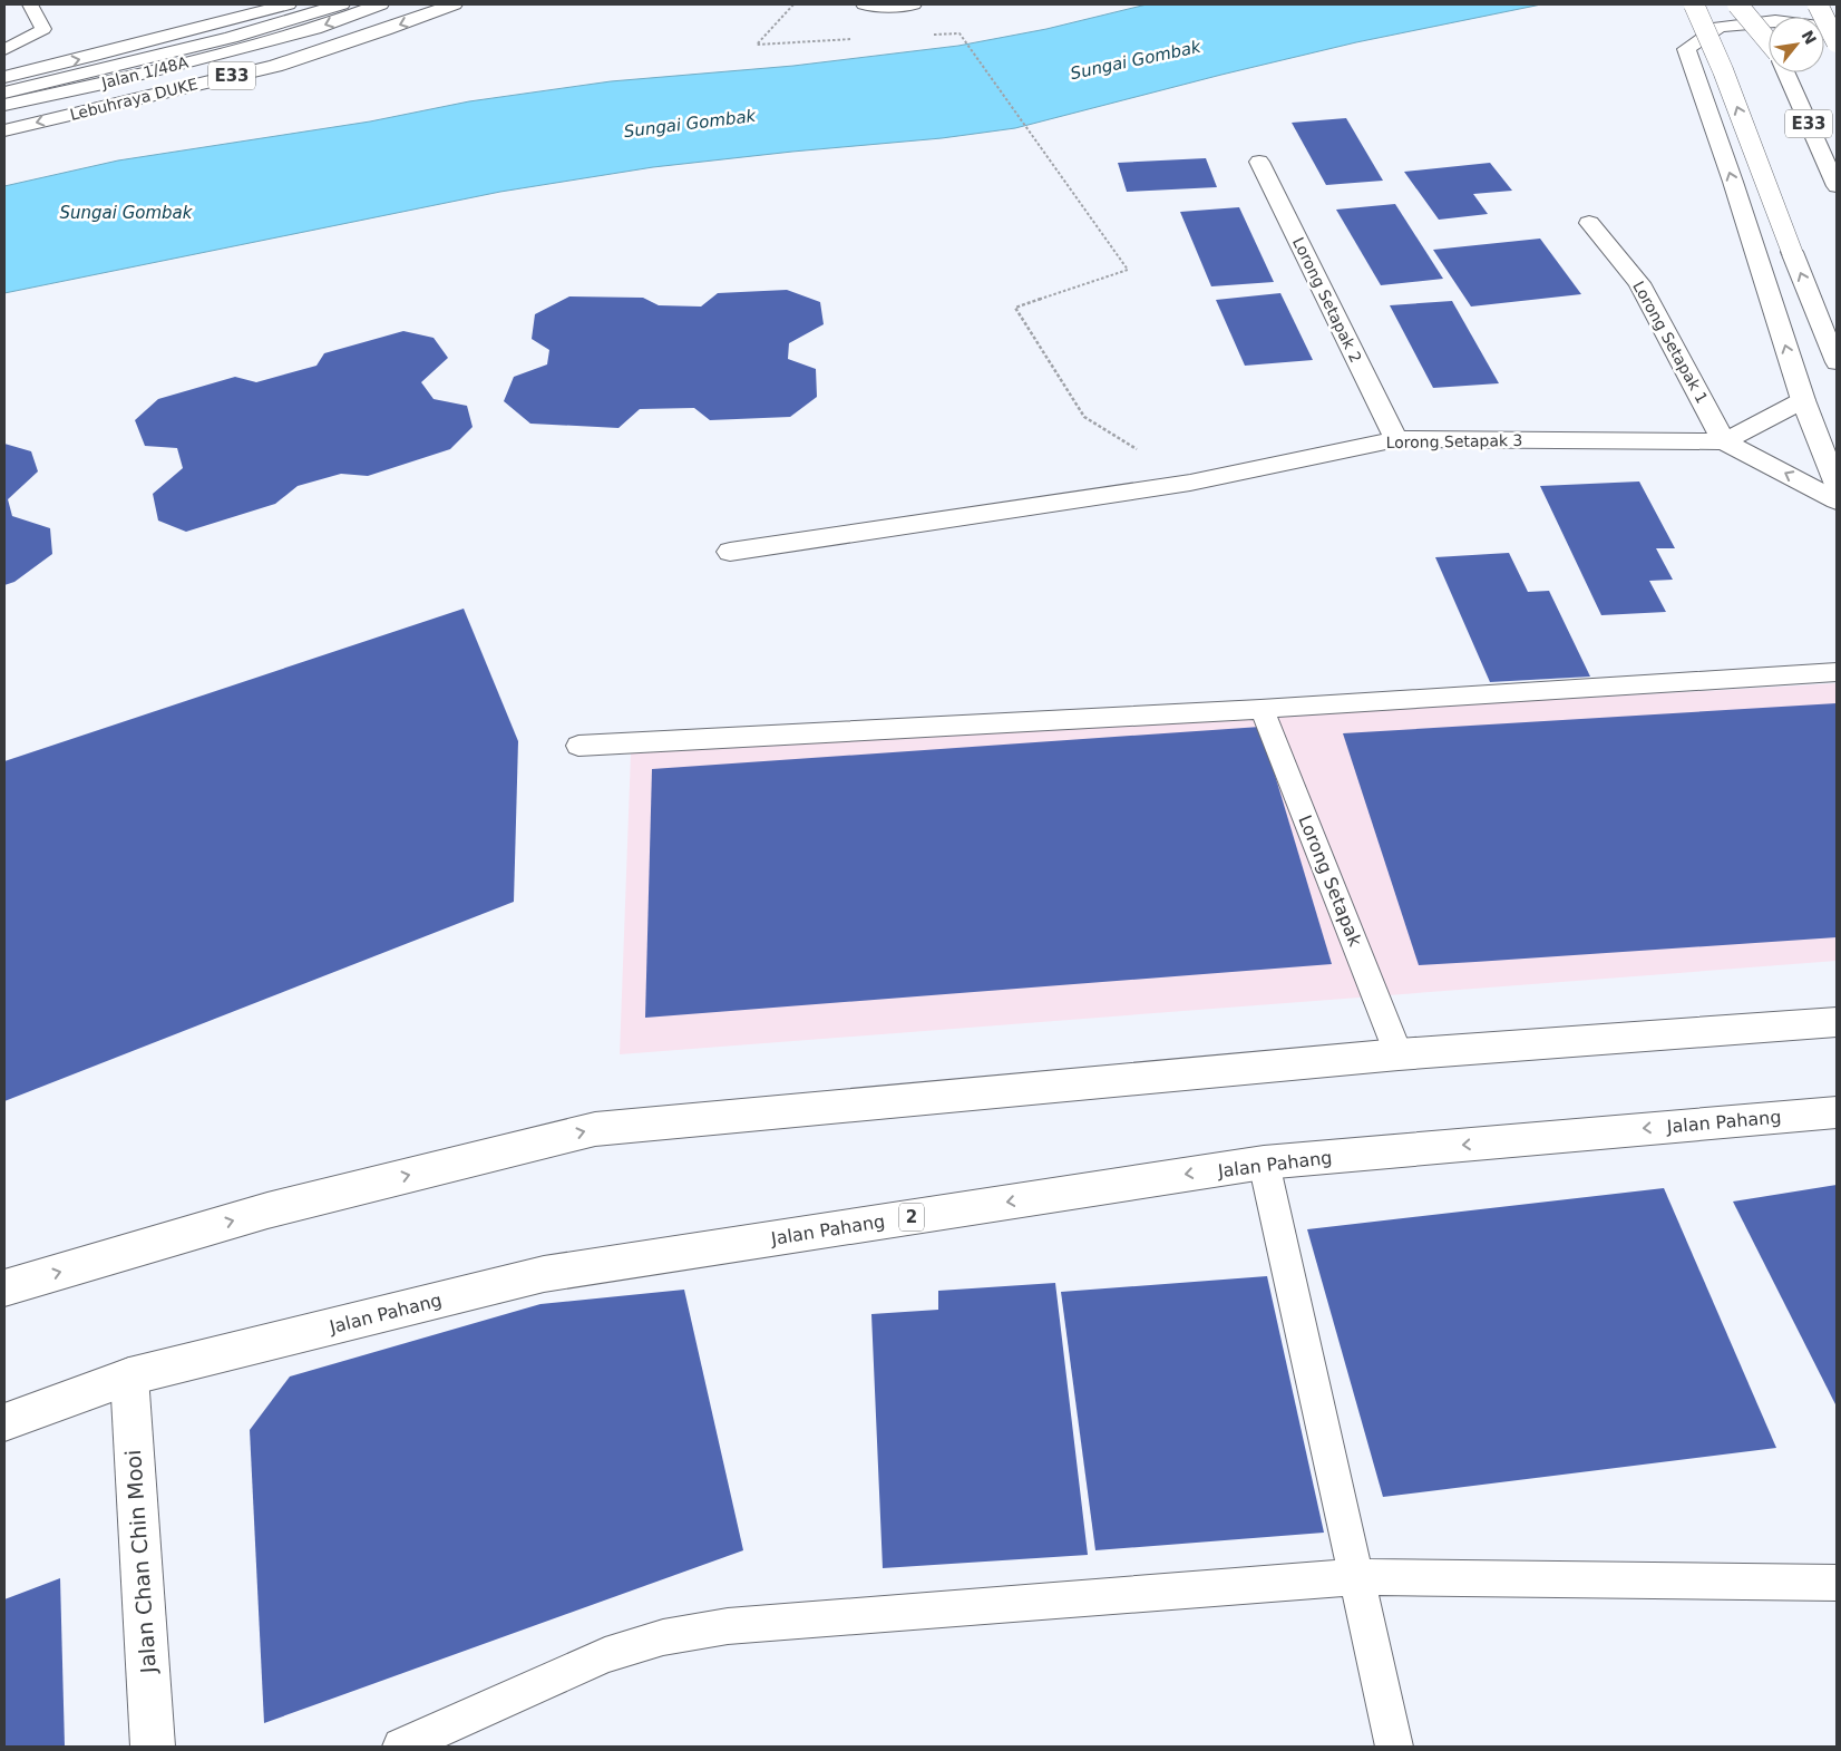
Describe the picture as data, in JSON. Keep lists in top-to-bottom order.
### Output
{
  "streets": {
    "main road": [
      "Jalan 1/48A",
      "E33",
      "Lebuhraya DUKE",
      "Lorong Setapak 2",
      "Lorong Setapak 1",
      "Lorong Setapak 3",
      "Jalan Pahang",
      "2",
      "Jalan Chan Chin Mooi"
    ],
    "lane": ["Lorong Setapak"]
  },
  "crossings": [
    ["Lorong Setapak 2", "Lorong Setapak 3"],
    ["Lorong Setapak 1", "Lorong Setapak 3"],
    ["Jalan Pahang", "Jalan Chan Chin Mooi"]
  ],
  "water": ["Sungai Gombak"],
  "north": "top right"
}
